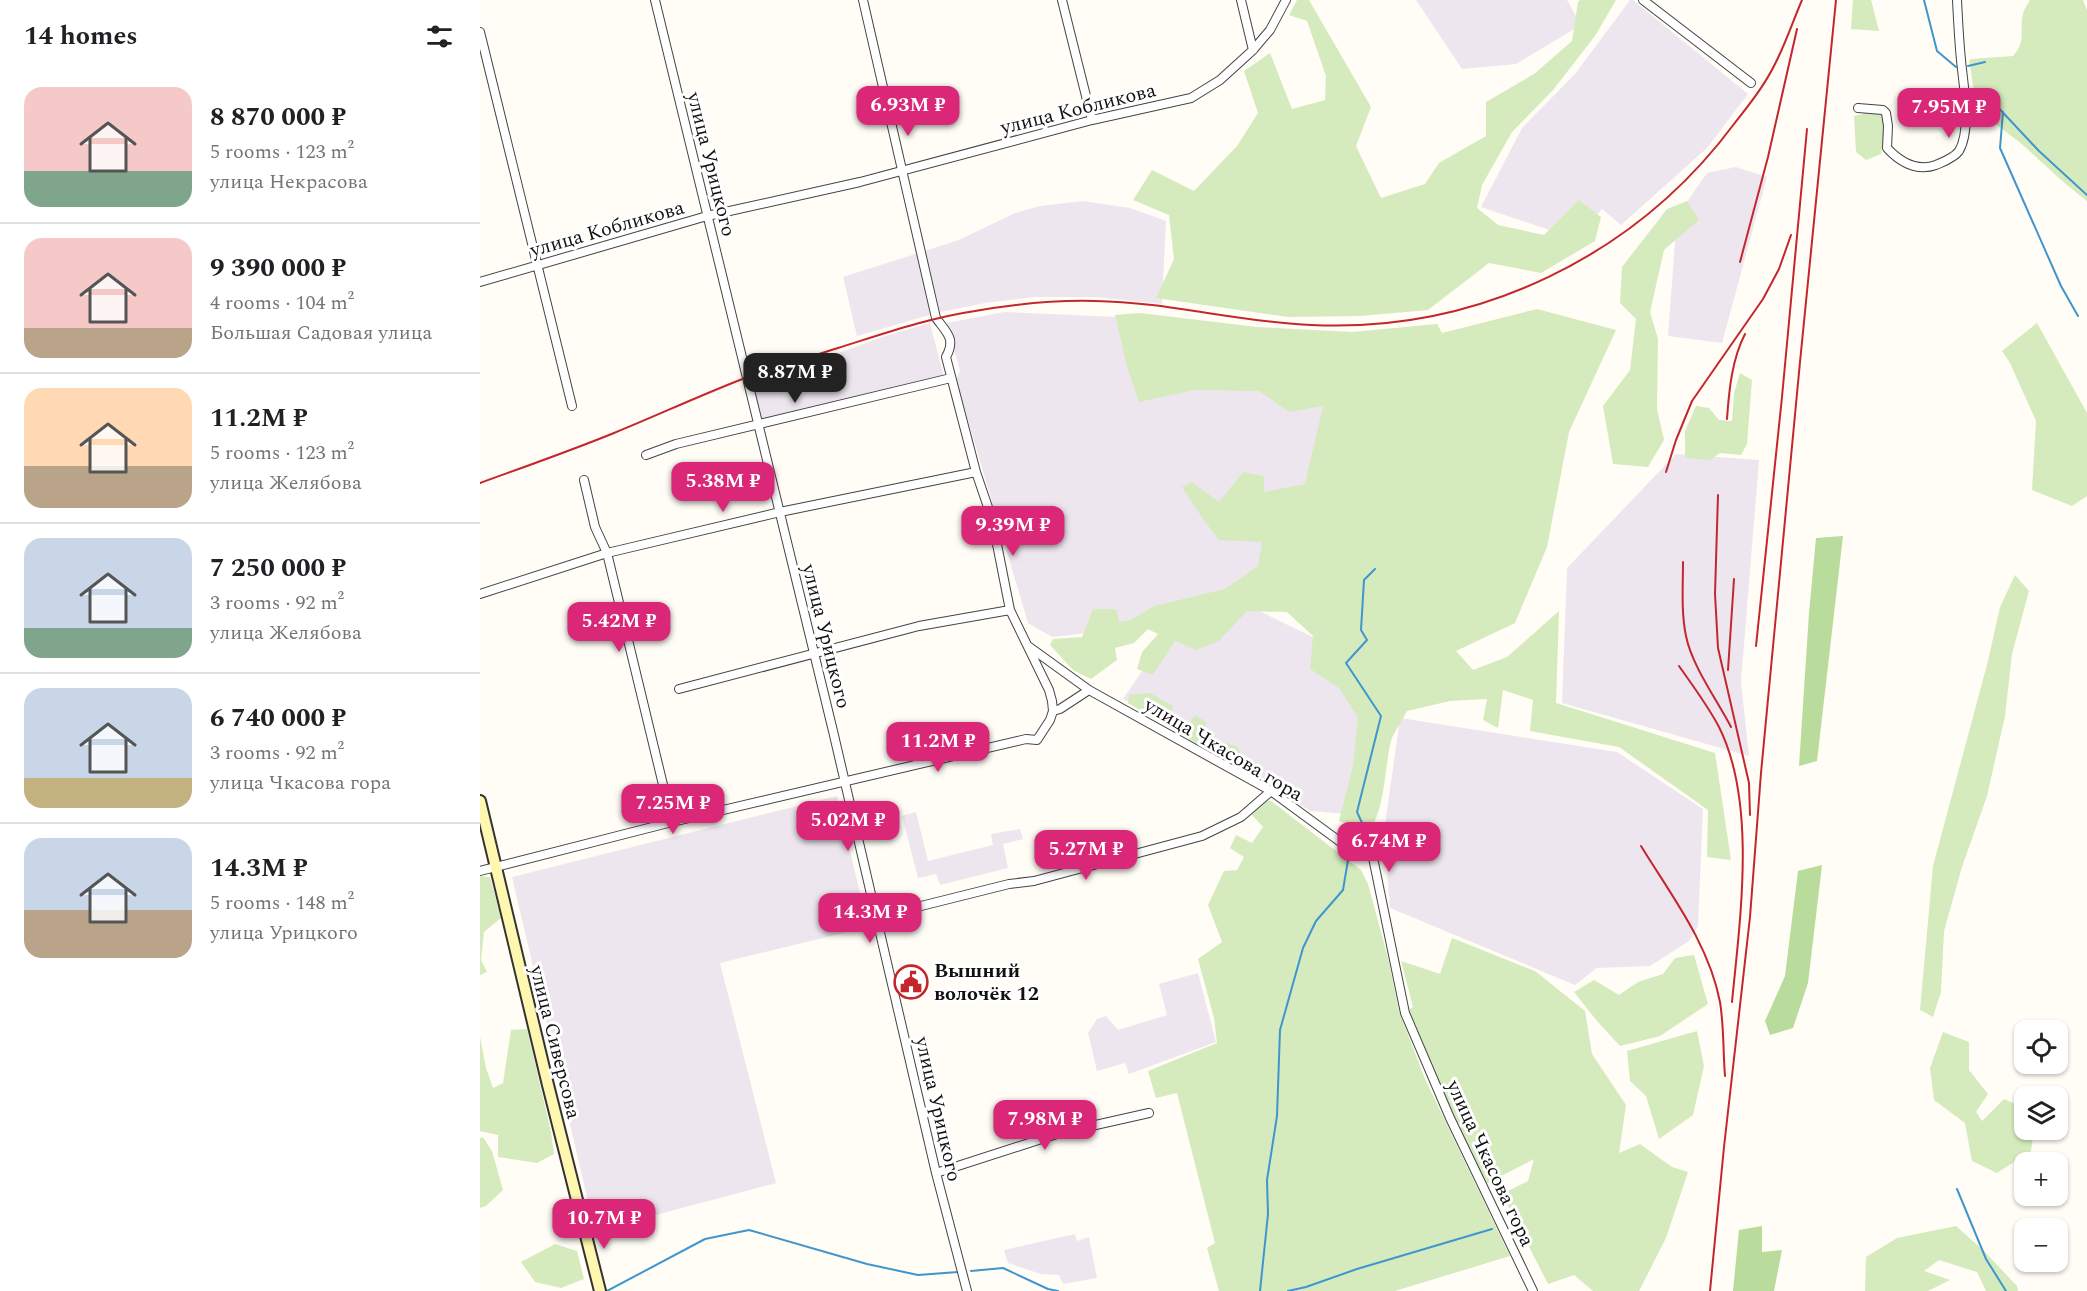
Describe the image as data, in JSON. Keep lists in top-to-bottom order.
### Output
{
  "streets": {
    "street": [
      "улица Кобликова",
      "улица Урицкого",
      "улица Чкасова гора",
      "улица Сиверсова"
    ]
  },
  "crossings": [
    ["улица Кобликова", "улица Урицкого"]
  ],
  "places": {
    "public building": ["Вышний волочёк 12"]
  },
  "page": {
    "heading": "14 homes",
    "list": [
      {
        "name": "8 870 000 ₽",
        "note": "5 rooms · 123 m² · улица Некрасова"
      },
      {
        "name": "9 390 000 ₽",
        "note": "4 rooms · 104 m² · Большая Садовая улица"
      },
      {
        "name": "11.2M ₽",
        "note": "5 rooms · 123 m² · улица Желябова"
      },
      {
        "name": "7 250 000 ₽",
        "note": "3 rooms · 92 m² · улица Желябова"
      },
      {
        "name": "6 740 000 ₽",
        "note": "3 rooms · 92 m² · улица Чкасова гора"
      },
      {
        "name": "14.3M ₽",
        "note": "5 rooms · 148 m² · улица Урицкого"
      }
    ],
    "price": [
      "6.93M ₽",
      "7.95M ₽",
      "8.87M ₽",
      "5.38M ₽",
      "9.39M ₽",
      "5.42M ₽",
      "11.2M ₽",
      "7.25M ₽",
      "5.02M ₽",
      "6.74M ₽",
      "5.27M ₽",
      "14.3M ₽",
      "7.98M ₽",
      "10.7M ₽"
    ],
    "map_buttons": ["+", "−"]
  }
}
